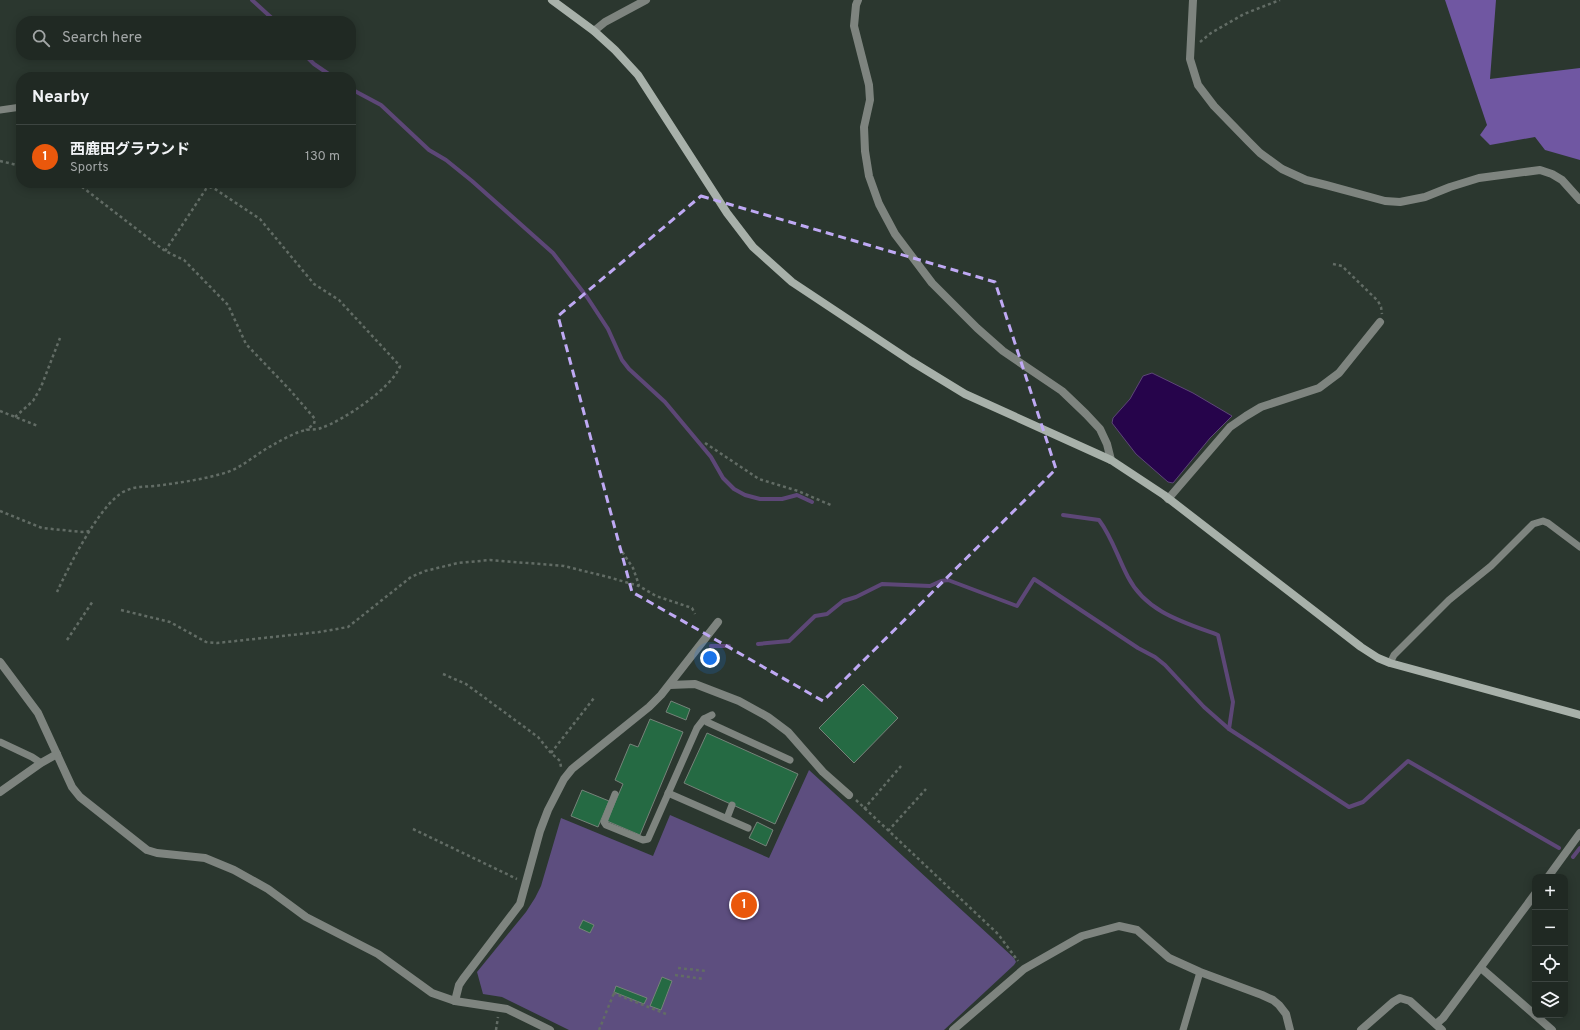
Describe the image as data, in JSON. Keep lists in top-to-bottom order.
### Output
{
  "page": {
    "search": "Search here",
    "heading": "Nearby",
    "list": [
      {
        "mark": "1",
        "name": "西鹿田グラウンド",
        "note": "Sports",
        "value": "130 m"
      }
    ],
    "map_buttons": ["+", "−"],
    "pins": "1"
  }
}
